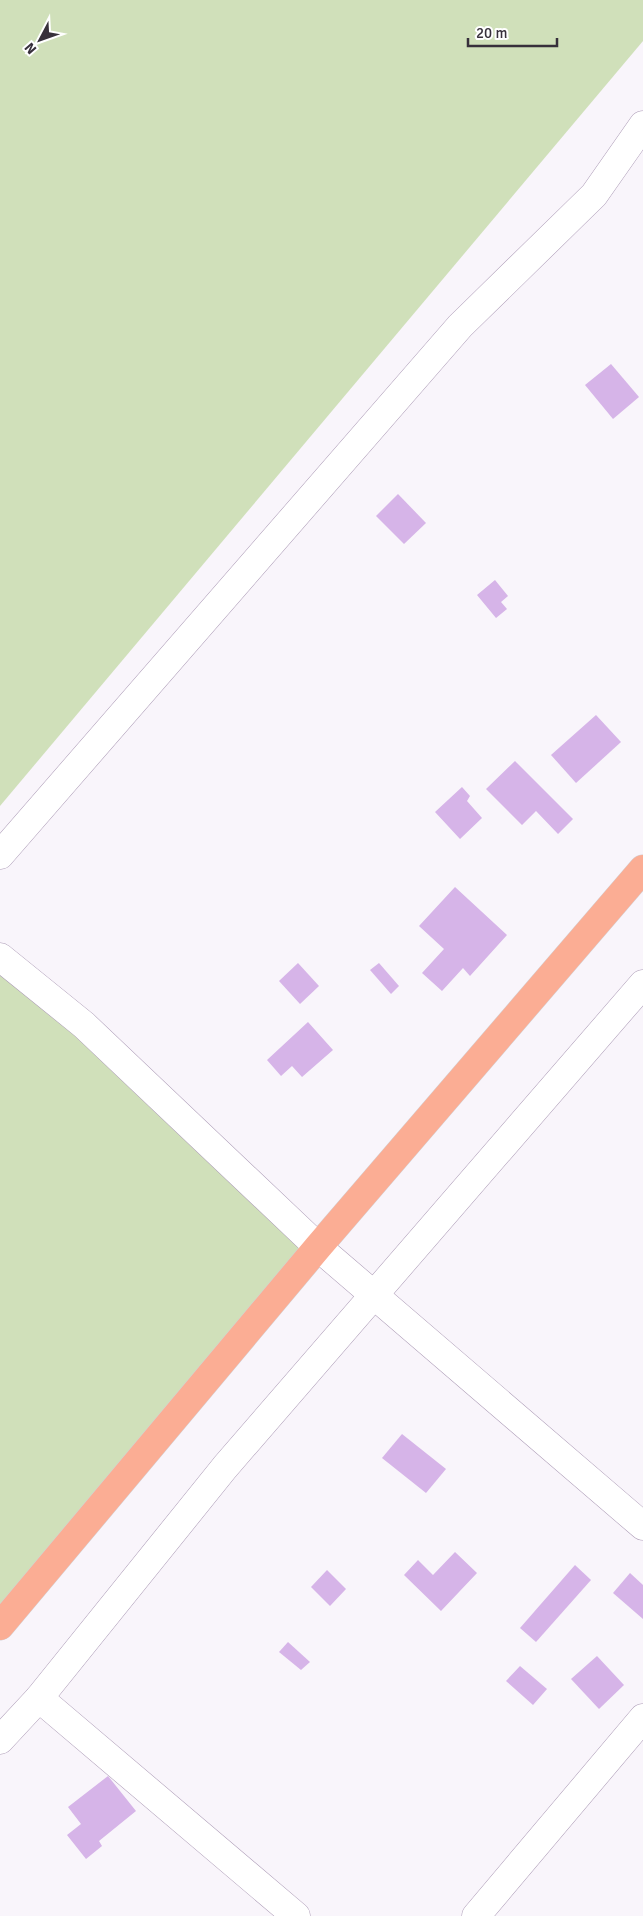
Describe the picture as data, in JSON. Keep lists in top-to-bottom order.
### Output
{
  "scale_bar": "20 m",
  "north": "bottom left"
}
